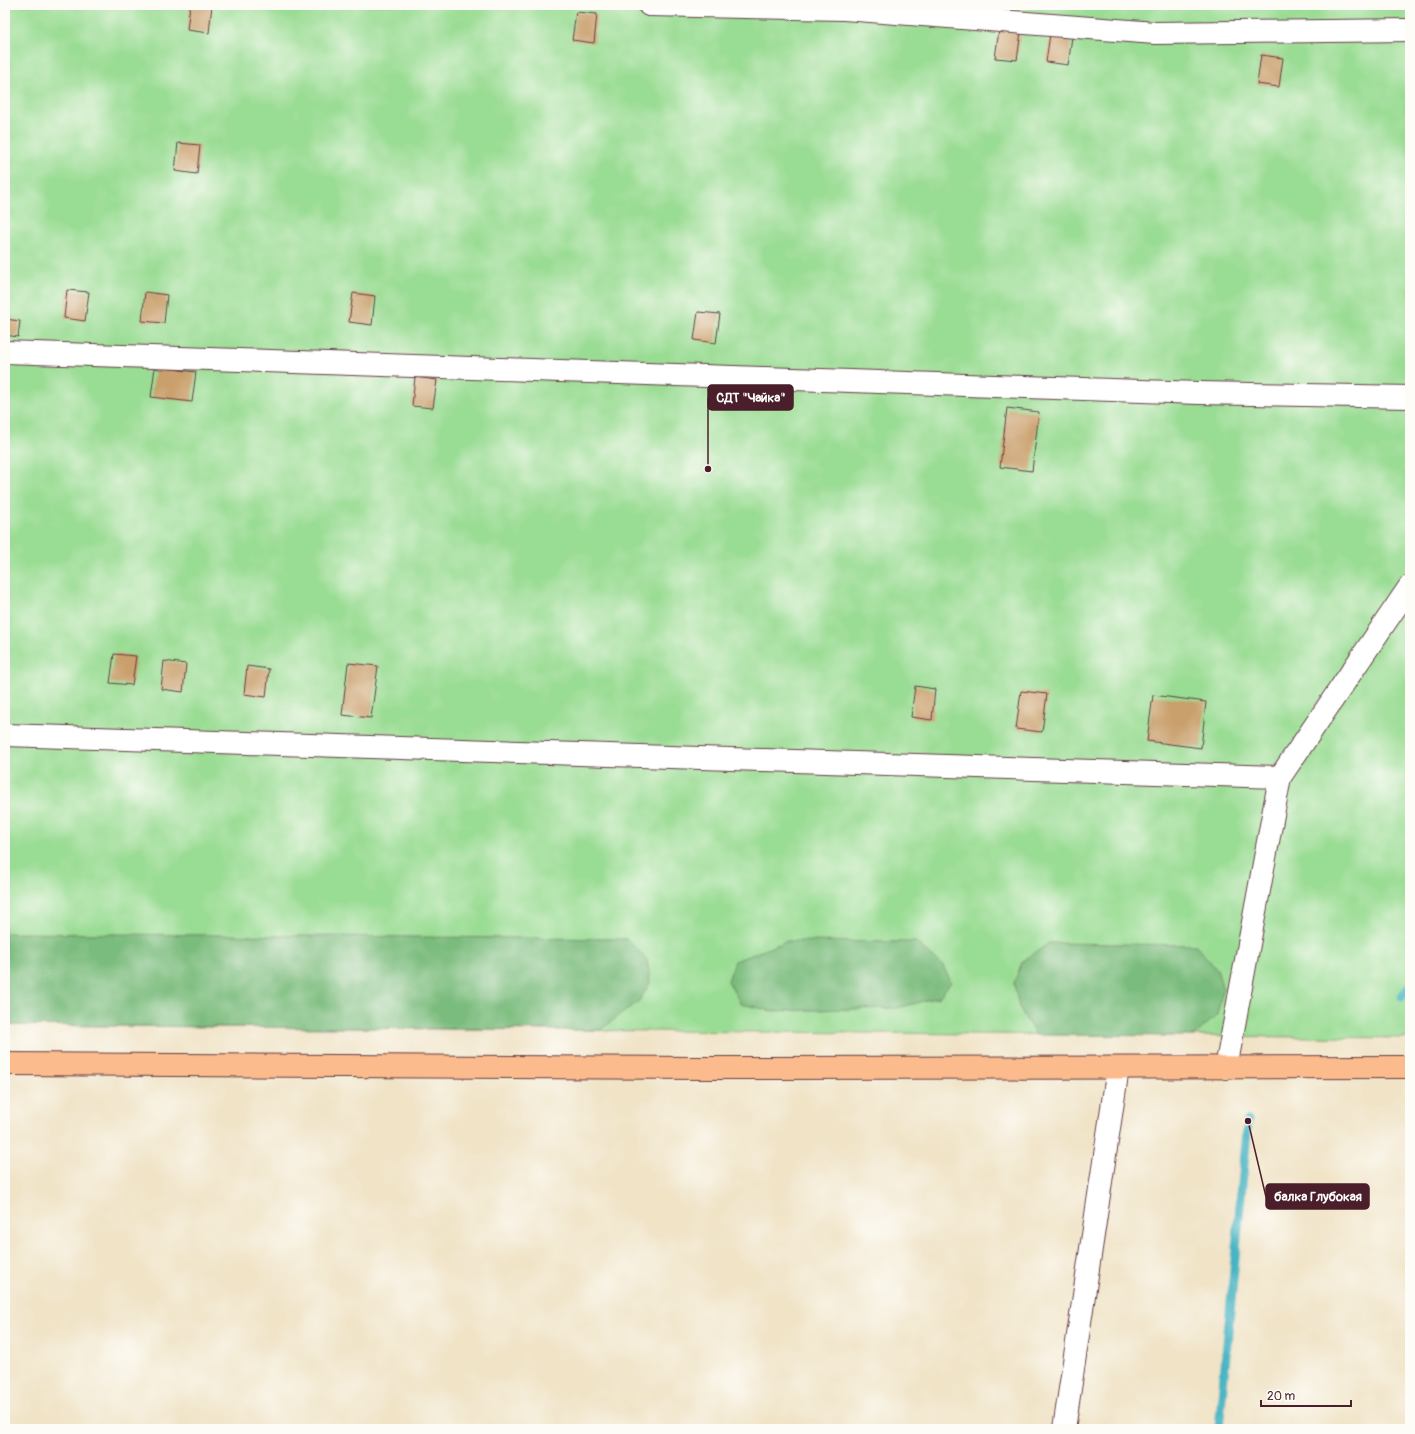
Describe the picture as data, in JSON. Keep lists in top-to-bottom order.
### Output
{
  "places": ["СДТ \"Чайка\"", "балка Глубокая"],
  "scale_bar": "20 m"
}
